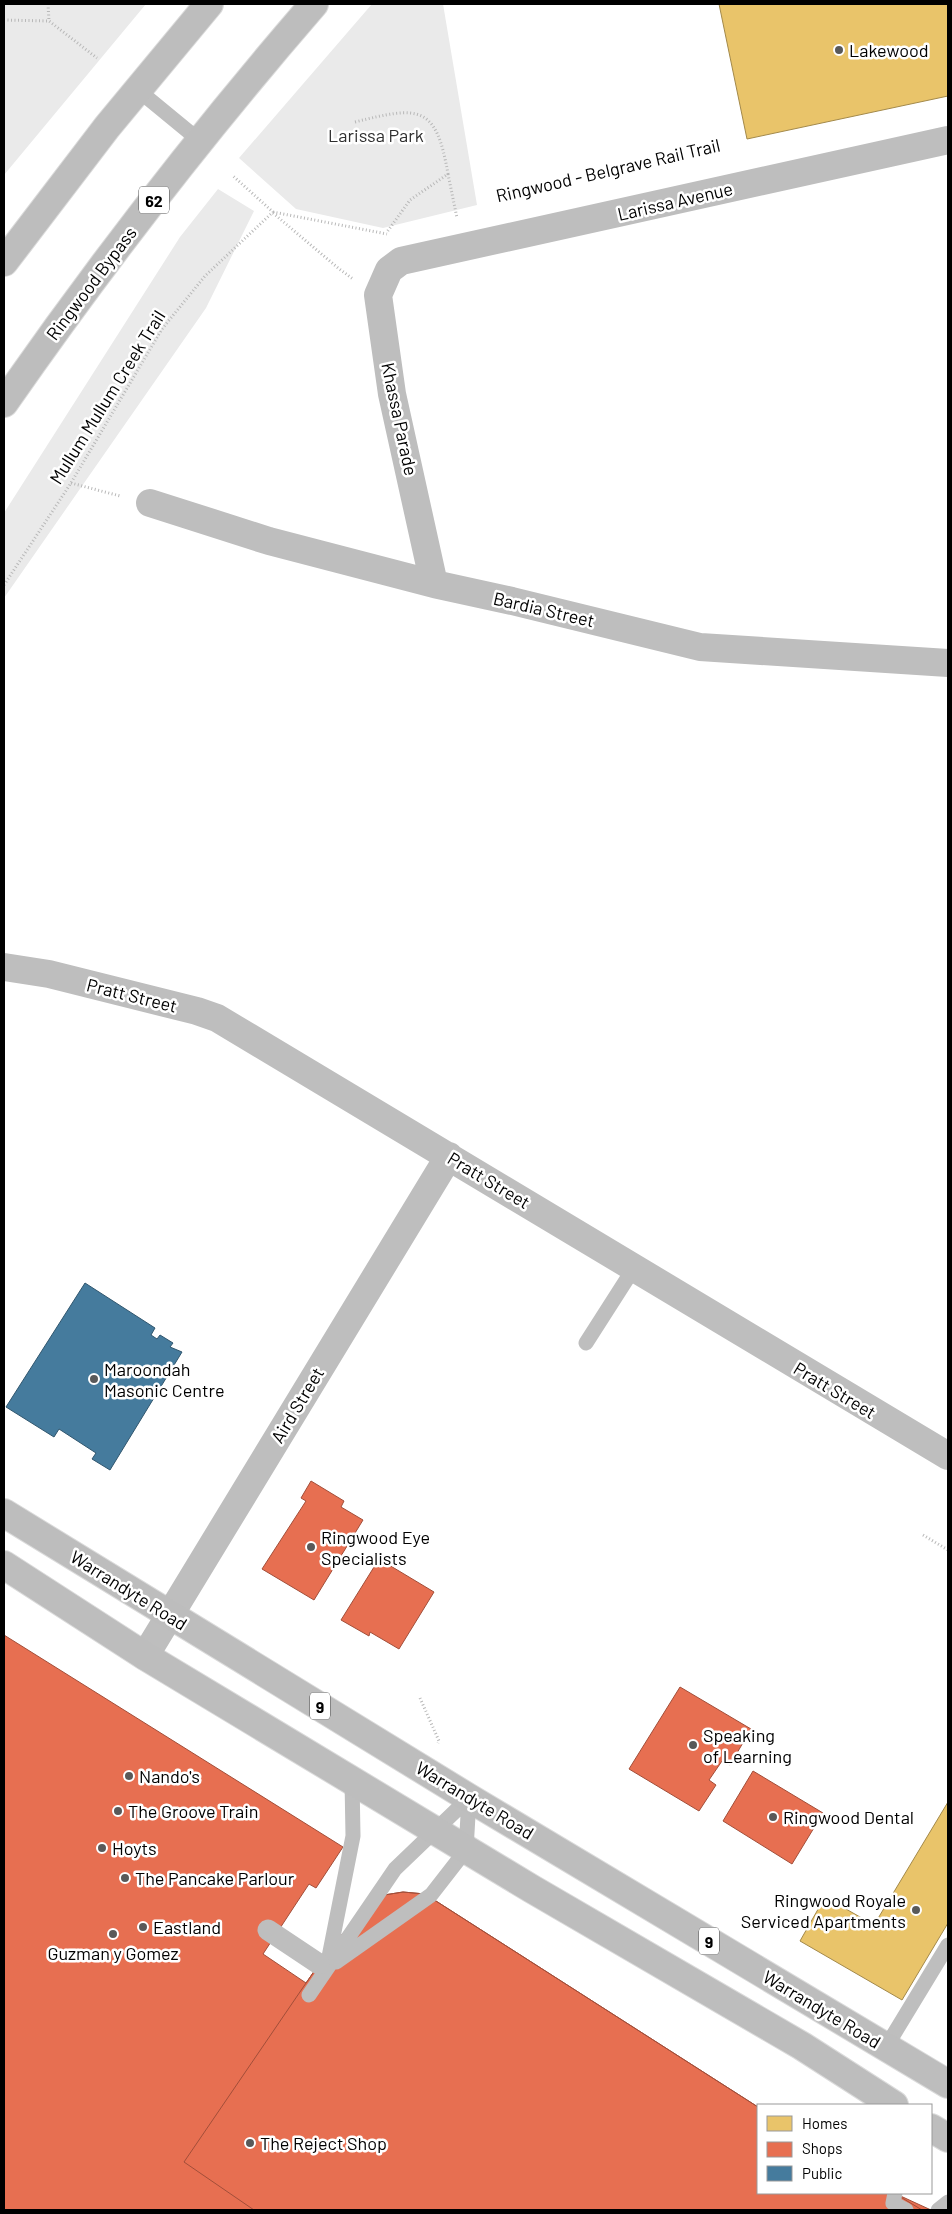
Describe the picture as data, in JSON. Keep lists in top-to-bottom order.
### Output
{
  "streets": {
    "main road": [
      "62",
      "Ringwood Bypass",
      "Warrandyte Road",
      "9"
    ],
    "street": [
      "Larissa Avenue",
      "Khassa Parade",
      "Bardia Street",
      "Pratt Street",
      "Aird Street"
    ],
    "path": ["Mullum Mullum Creek Trail"]
  },
  "crossings": [
    ["Larissa Avenue", "Khassa Parade"],
    ["Khassa Parade", "Bardia Street"],
    ["Pratt Street", "Aird Street"],
    ["Aird Street", "Warrandyte Road"]
  ],
  "parks": ["Larissa Park"],
  "places": [
    "Lakewood",
    "Maroondah Masonic Centre",
    "Ringwood Eye Specialists",
    "Speaking of Learning",
    "Nando's",
    "The Groove Train",
    "Ringwood Dental",
    "Hoyts",
    "The Pancake Parlour",
    "Ringwood Royale Serviced Apartments",
    "Eastland",
    "Guzman y Gomez",
    "The Reject Shop"
  ],
  "legend": ["Homes", "Shops", "Public"]
}
